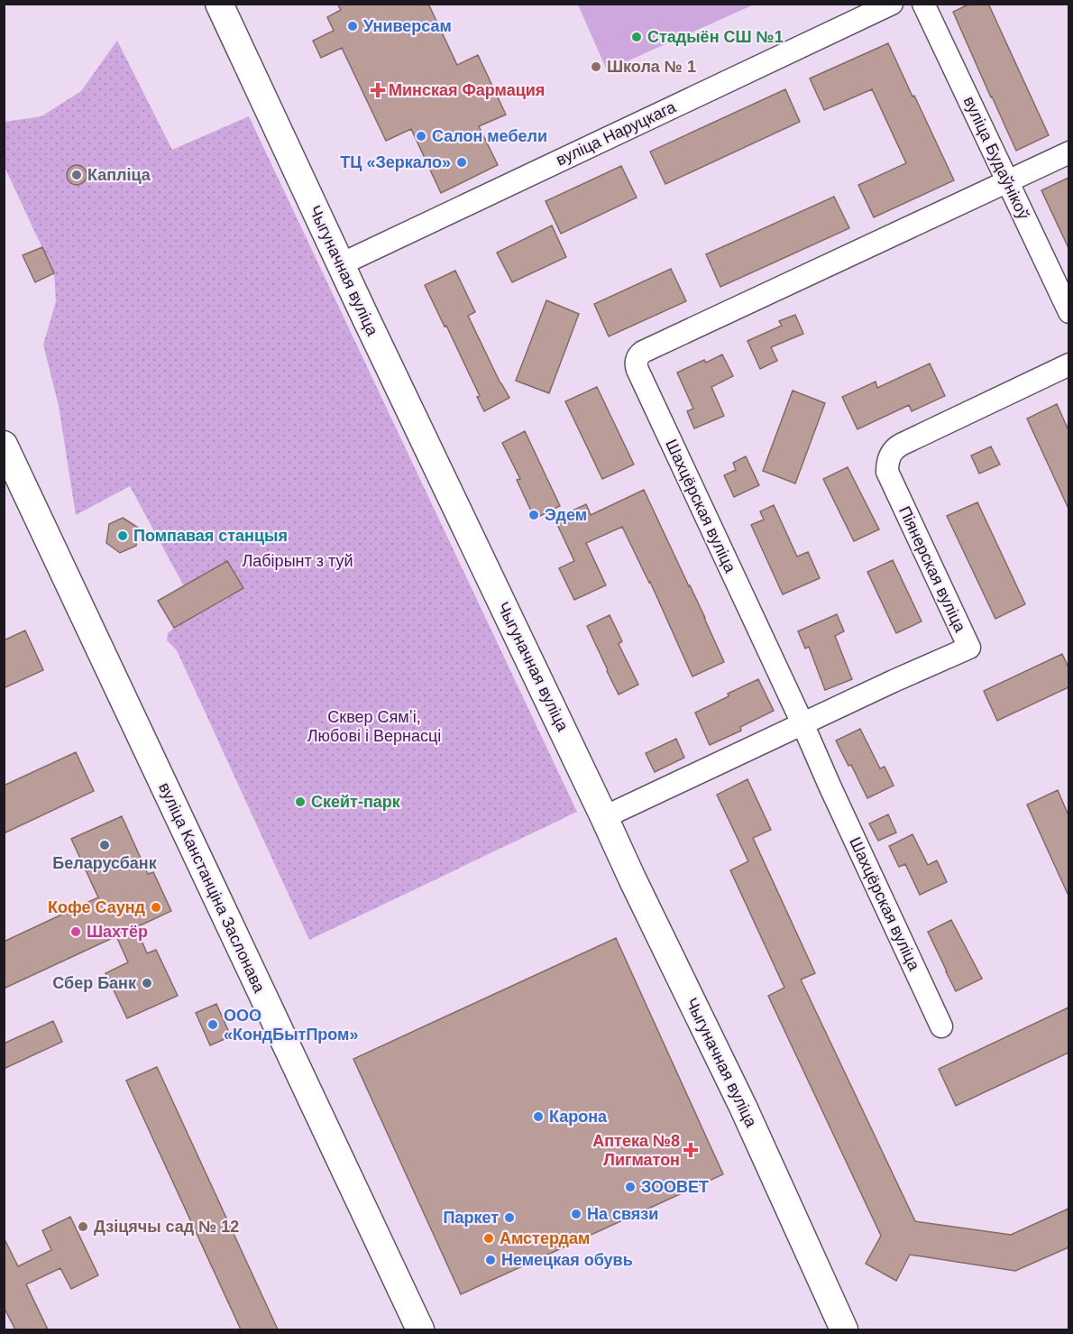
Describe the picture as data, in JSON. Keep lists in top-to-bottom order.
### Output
{
  "streets": {
    "main road": ["Чыгуначная вуліца", "вуліца Канстанціна Заслонава"],
    "street": [
      "вуліца Наруцкага",
      "вуліца Будаўнікоў",
      "Шахцёрская вуліца",
      "Піянерская вуліца"
    ]
  },
  "crossings": [
    ["вуліца Наруцкага", "Чыгуначная вуліца"],
    ["вуліца Будаўнікоў", "Шахцёрская вуліца"],
    ["Чыгуначная вуліца", "Піянерская вуліца"],
    ["Шахцёрская вуліца", "Піянерская вуліца"]
  ],
  "parks": ["Лабірынт з туй", "Сквер Сямʼі, Любові і Вернасці"],
  "places": {
    "other": [
      "Универсам",
      "Стадыён СШ №1",
      "Школа № 1",
      "Салон мебели",
      "ТЦ «Зеркало»",
      "Капліца",
      "Эдем",
      "Помпавая станцыя",
      "Скейт-парк",
      "Беларусбанк",
      "Кофе Саунд",
      "Шахтёр",
      "Сбер Банк",
      "ООО «КондБытПром»",
      "Карона",
      "ЗООВЕТ",
      "На связи",
      "Паркет",
      "Дзіцячы сад № 12",
      "Амстердам",
      "Немецкая обувь"
    ],
    "health": ["Минская Фармация", "Аптека №8 Лигматон"]
  }
}
